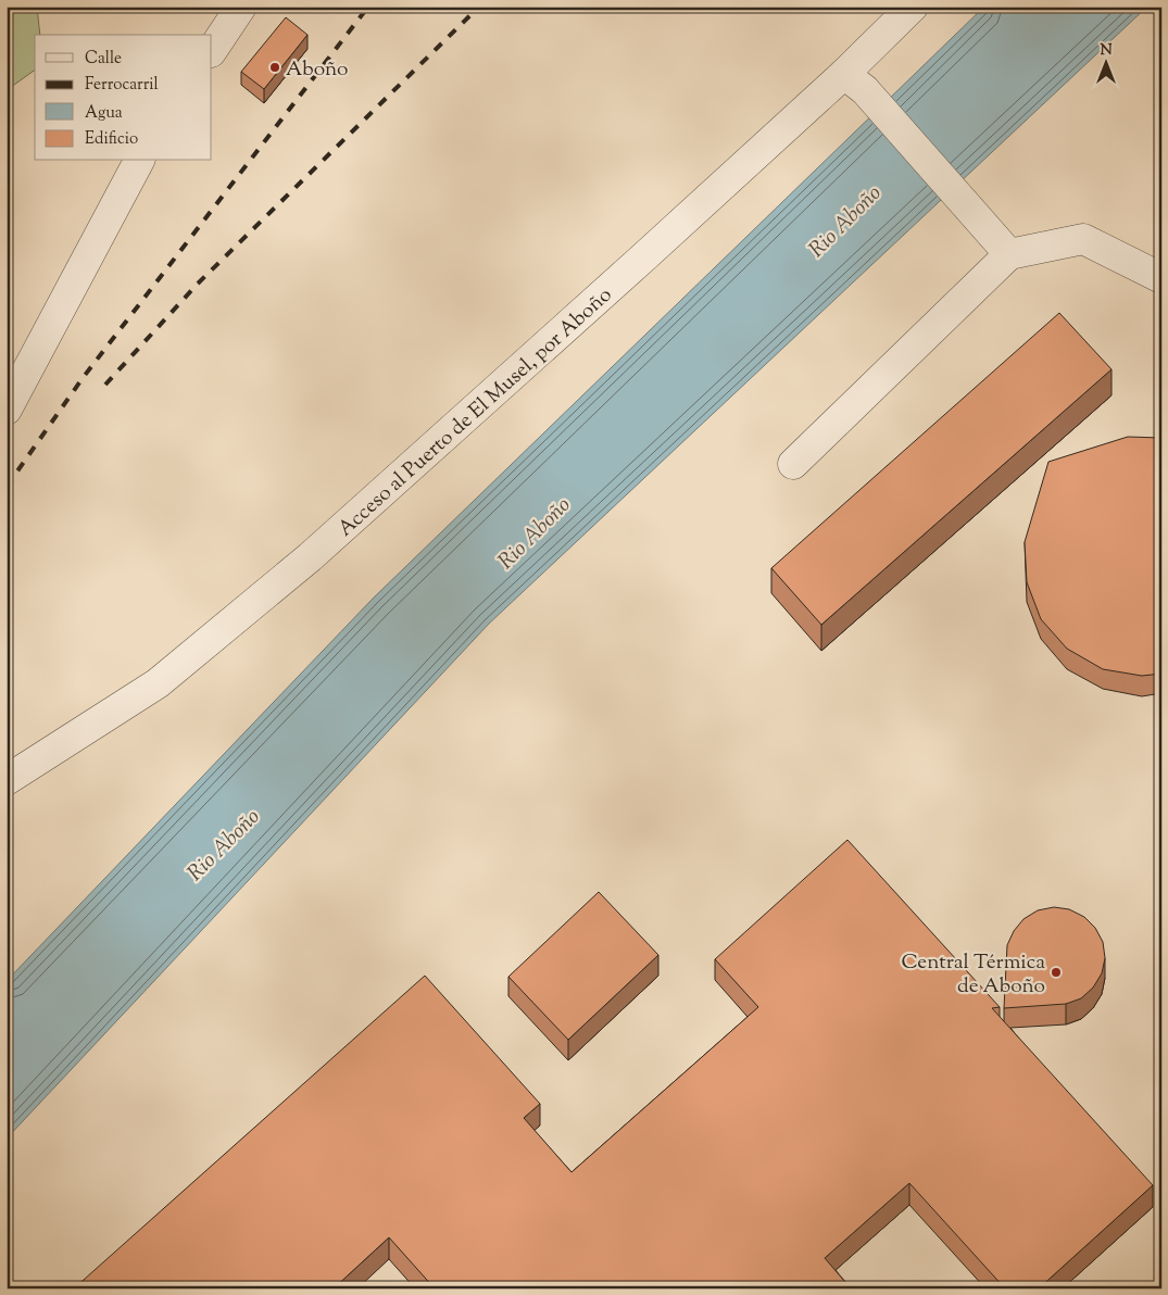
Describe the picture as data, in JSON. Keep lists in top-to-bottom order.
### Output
{
  "streets": {
    "street": ["Acceso al Puerto de El Musel, por Aboño"]
  },
  "water": ["Rio Aboño"],
  "places": ["Aboño", "Central Térmica de Aboño"],
  "legend": [
    "Calle",
    "Ferrocarril",
    "Agua",
    "Edificio"
  ],
  "north": "top"
}
